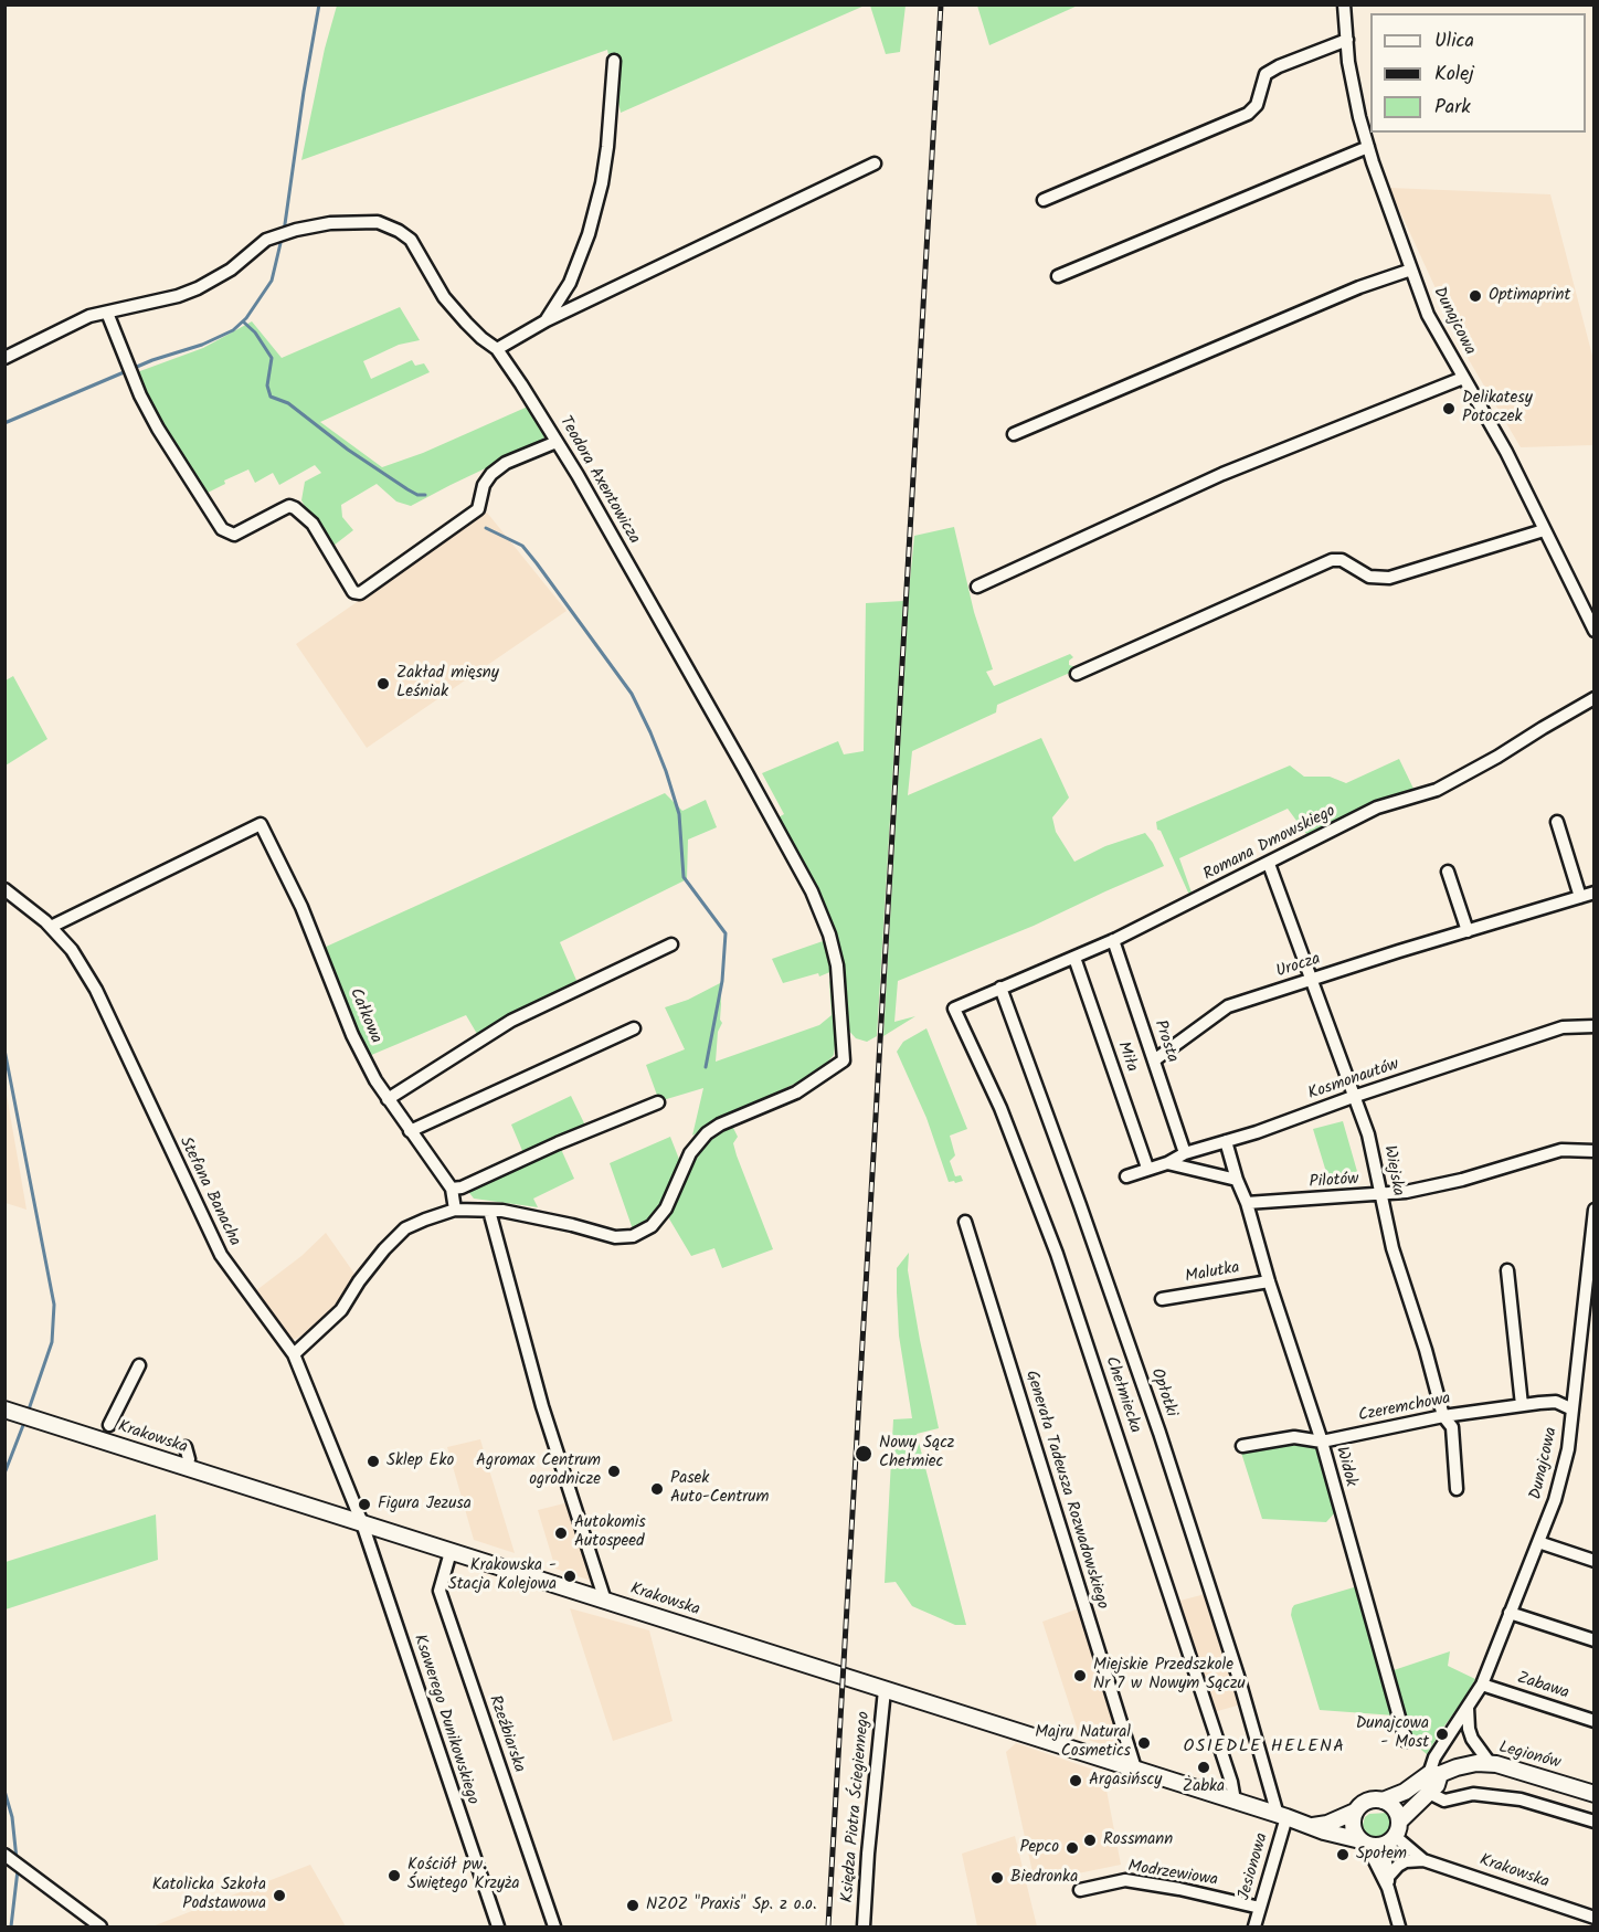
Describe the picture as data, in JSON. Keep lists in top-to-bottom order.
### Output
{
  "streets": {
    "main road": ["Krakowska", "Legionów"],
    "street": [
      "Dunajcowa",
      "Teodora Axentowicza",
      "Romana Dmowskiego",
      "Urocza",
      "Całkowa",
      "Prosta",
      "Miła",
      "Kosmonautów",
      "Wiejska",
      "Pilotów",
      "Stefana Banacha",
      "Malutka",
      "Opłotki",
      "Chełmiecka",
      "Czeremchowa",
      "Widok",
      "Generała Tadeusza Rozwadowskiego",
      "Zabawa",
      "Ksawerego Dunikowskiego",
      "Rzeźbiarska",
      "Księdza Piotra Ściegiennego",
      "Jesionowa",
      "Modrzewiowa"
    ]
  },
  "crossings": [
    ["Dunajcowa", "Czeremchowa"],
    ["Dunajcowa", "Zabawa"],
    ["Dunajcowa", "Legionów"],
    ["Romana Dmowskiego", "Prosta"],
    ["Romana Dmowskiego", "Miła"],
    ["Romana Dmowskiego", "Wiejska"],
    ["Romana Dmowskiego", "Opłotki"],
    ["Romana Dmowskiego", "Chełmiecka"],
    ["Urocza", "Prosta"],
    ["Urocza", "Wiejska"],
    ["Całkowa", "Stefana Banacha"],
    ["Prosta", "Kosmonautów"],
    ["Miła", "Kosmonautów"],
    ["Kosmonautów", "Wiejska"],
    ["Wiejska", "Pilotów"],
    ["Wiejska", "Czeremchowa"],
    ["Pilotów", "Widok"],
    ["Stefana Banacha", "Krakowska"],
    ["Stefana Banacha", "Ksawerego Dunikowskiego"],
    ["Malutka", "Widok"],
    ["Opłotki", "Krakowska"],
    ["Opłotki", "Jesionowa"],
    ["Chełmiecka", "Krakowska"],
    ["Czeremchowa", "Widok"],
    ["Krakowska", "Generała Tadeusza Rozwadowskiego"],
    ["Krakowska", "Ksawerego Dunikowskiego"],
    ["Krakowska", "Rzeźbiarska"],
    ["Krakowska", "Księdza Piotra Ściegiennego"],
    ["Krakowska", "Jesionowa"],
    ["Jesionowa", "Modrzewiowa"]
  ],
  "districts": ["OSIEDLE HELENA"],
  "places": [
    "Optimaprint",
    "Delikatesy Potoczek",
    "Zakład mięsny Leśniak",
    "Nowy Sącz Chełmiec",
    "Sklep Eko",
    "Agromax Centrum ogrodnicze",
    "Pasek Auto-Centrum",
    "Figura Jezusa",
    "Autokomis Autospeed",
    "Krakowska - Stacja Kolejowa",
    "Miejskie Przedszkole Nr 7 w Nowym Sączu",
    "Dunajcowa - Most",
    "Majru Natural Cosmetics",
    "Żabka",
    "Argasińscy",
    "Rossmann",
    "Pepco",
    "Społem",
    "Kościół pw. Świętego Krzyża",
    "Biedronka",
    "Katolicka Szkoła Podstawowa",
    "NZOZ \"Praxis\" Sp. z o.o."
  ],
  "legend": ["Ulica", "Kolej", "Park"]
}
